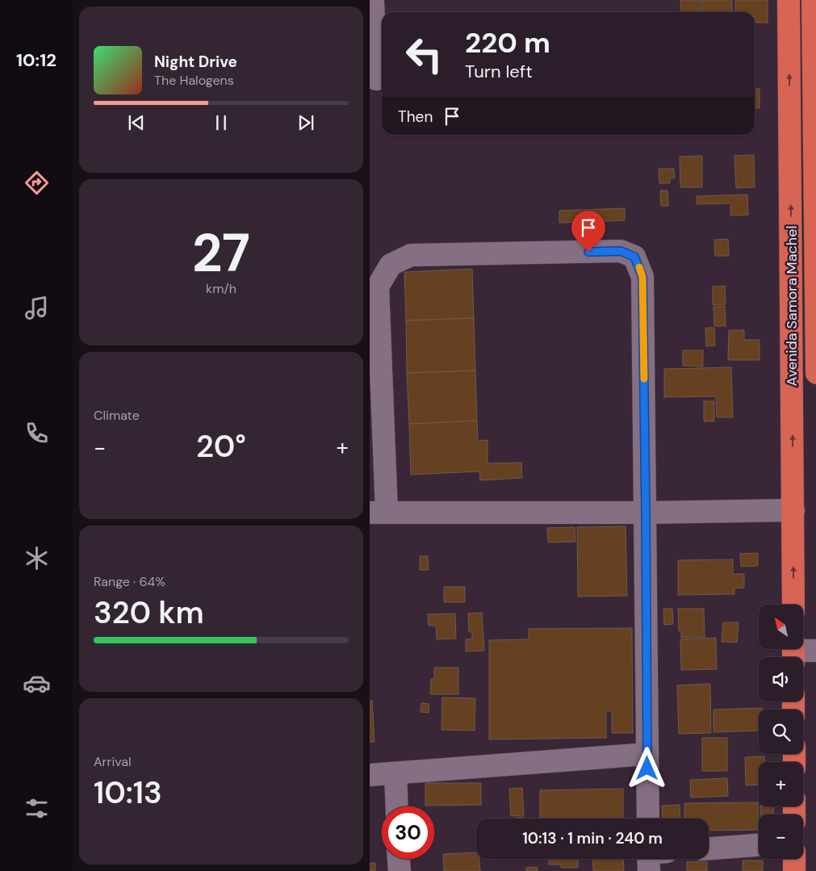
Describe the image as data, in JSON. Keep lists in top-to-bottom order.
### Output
{
  "streets": {
    "highway": ["Avenida Samora Machel"]
  },
  "north": "top left",
  "page": {
    "tabs": "10:12",
    "turn": ["220 m", "Turn left"],
    "song": ["Night Drive", "The Halogens"],
    "then": "Then",
    "tile": [
      ["27", "km/h"],
      "Climate",
      ["Range · 64%", "320 km"],
      ["Arrival", "10:13"]
    ],
    "heat": ["−", "20°", "+"],
    "map_buttons": ["+", "−"],
    "limit": "30",
    "trip": "10:13 · 1 min · 240 m"
  }
}
